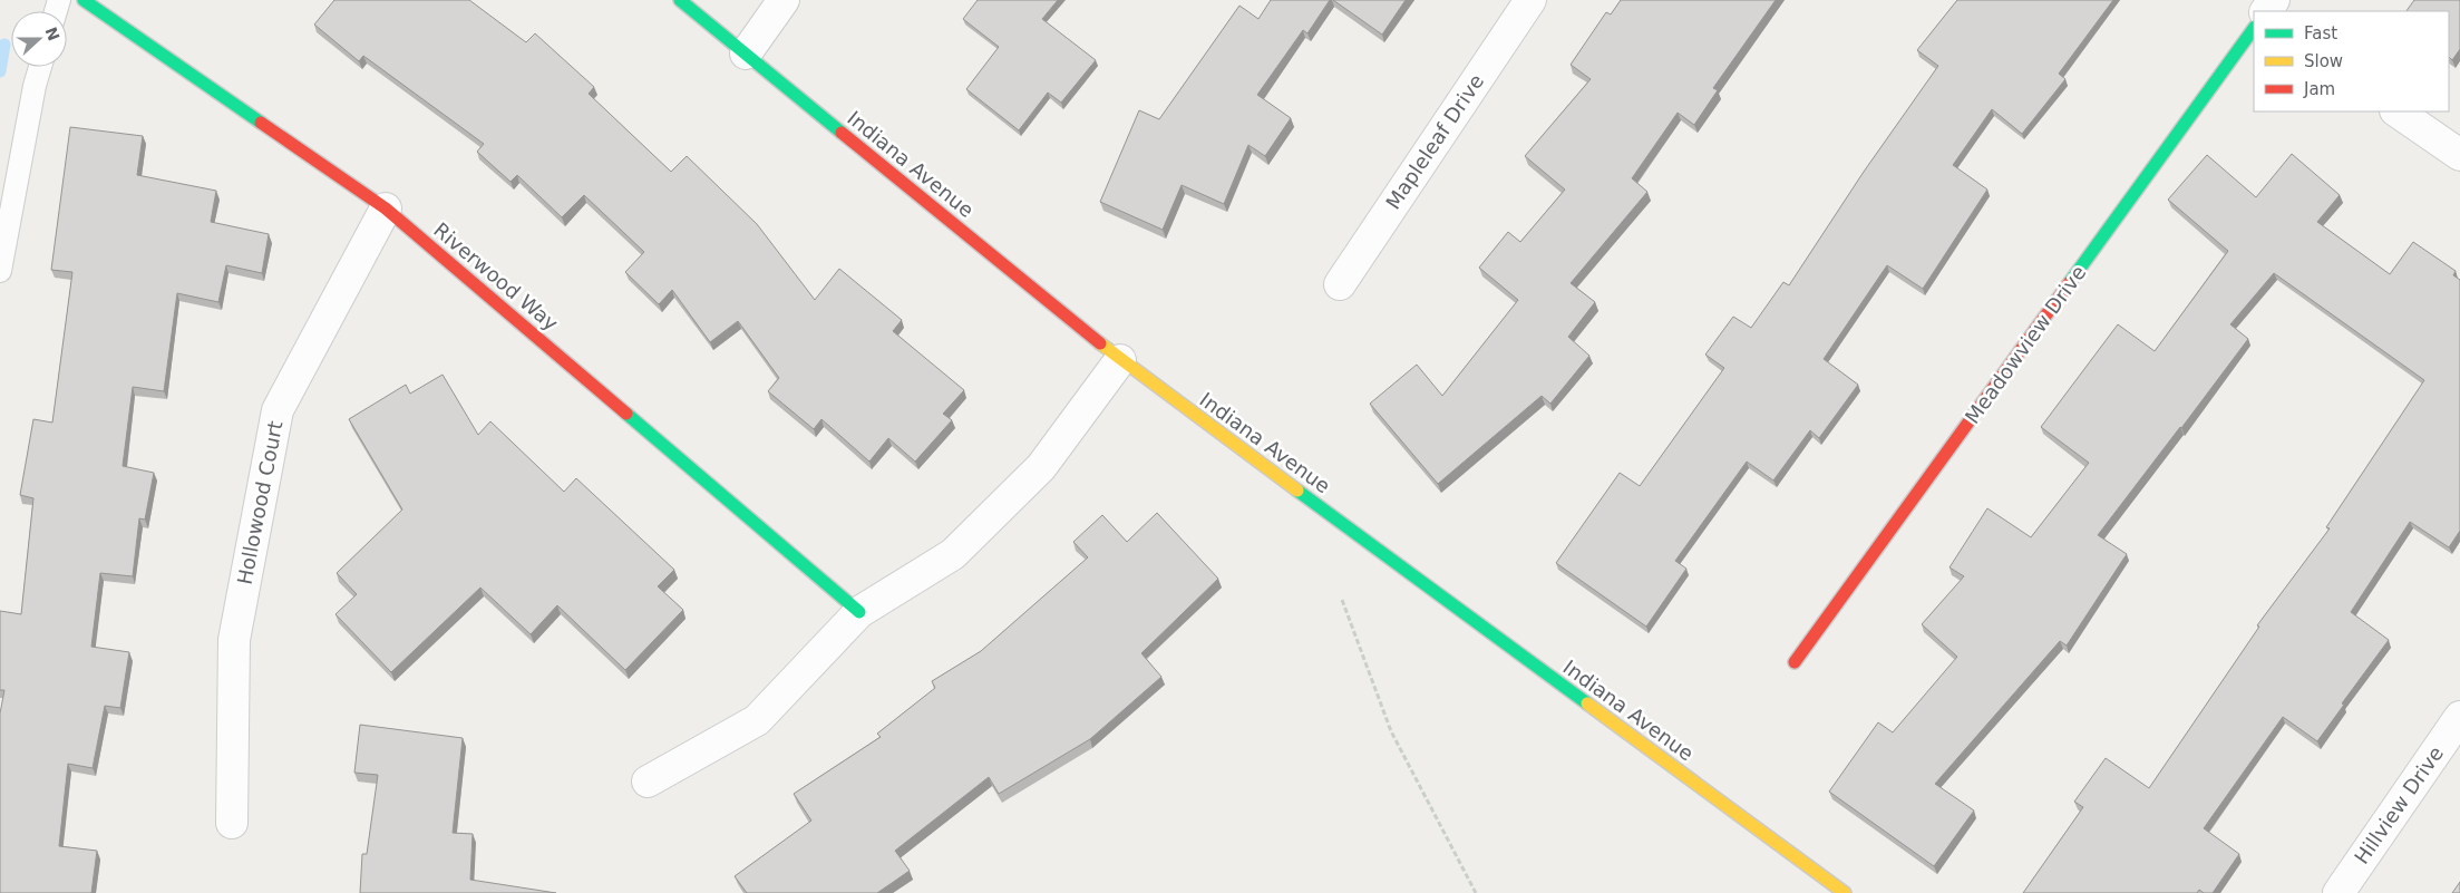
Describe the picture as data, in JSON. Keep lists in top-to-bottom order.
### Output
{
  "streets": {
    "street": [
      "Mapleleaf Drive",
      "Indiana Avenue",
      "Riverwood Way",
      "Meadowview Drive",
      "Hollowood Court",
      "Hillview Drive"
    ]
  },
  "crossings": [
    ["Riverwood Way", "Hollowood Court"]
  ],
  "legend": ["Fast", "Slow", "Jam"],
  "north": "right"
}
